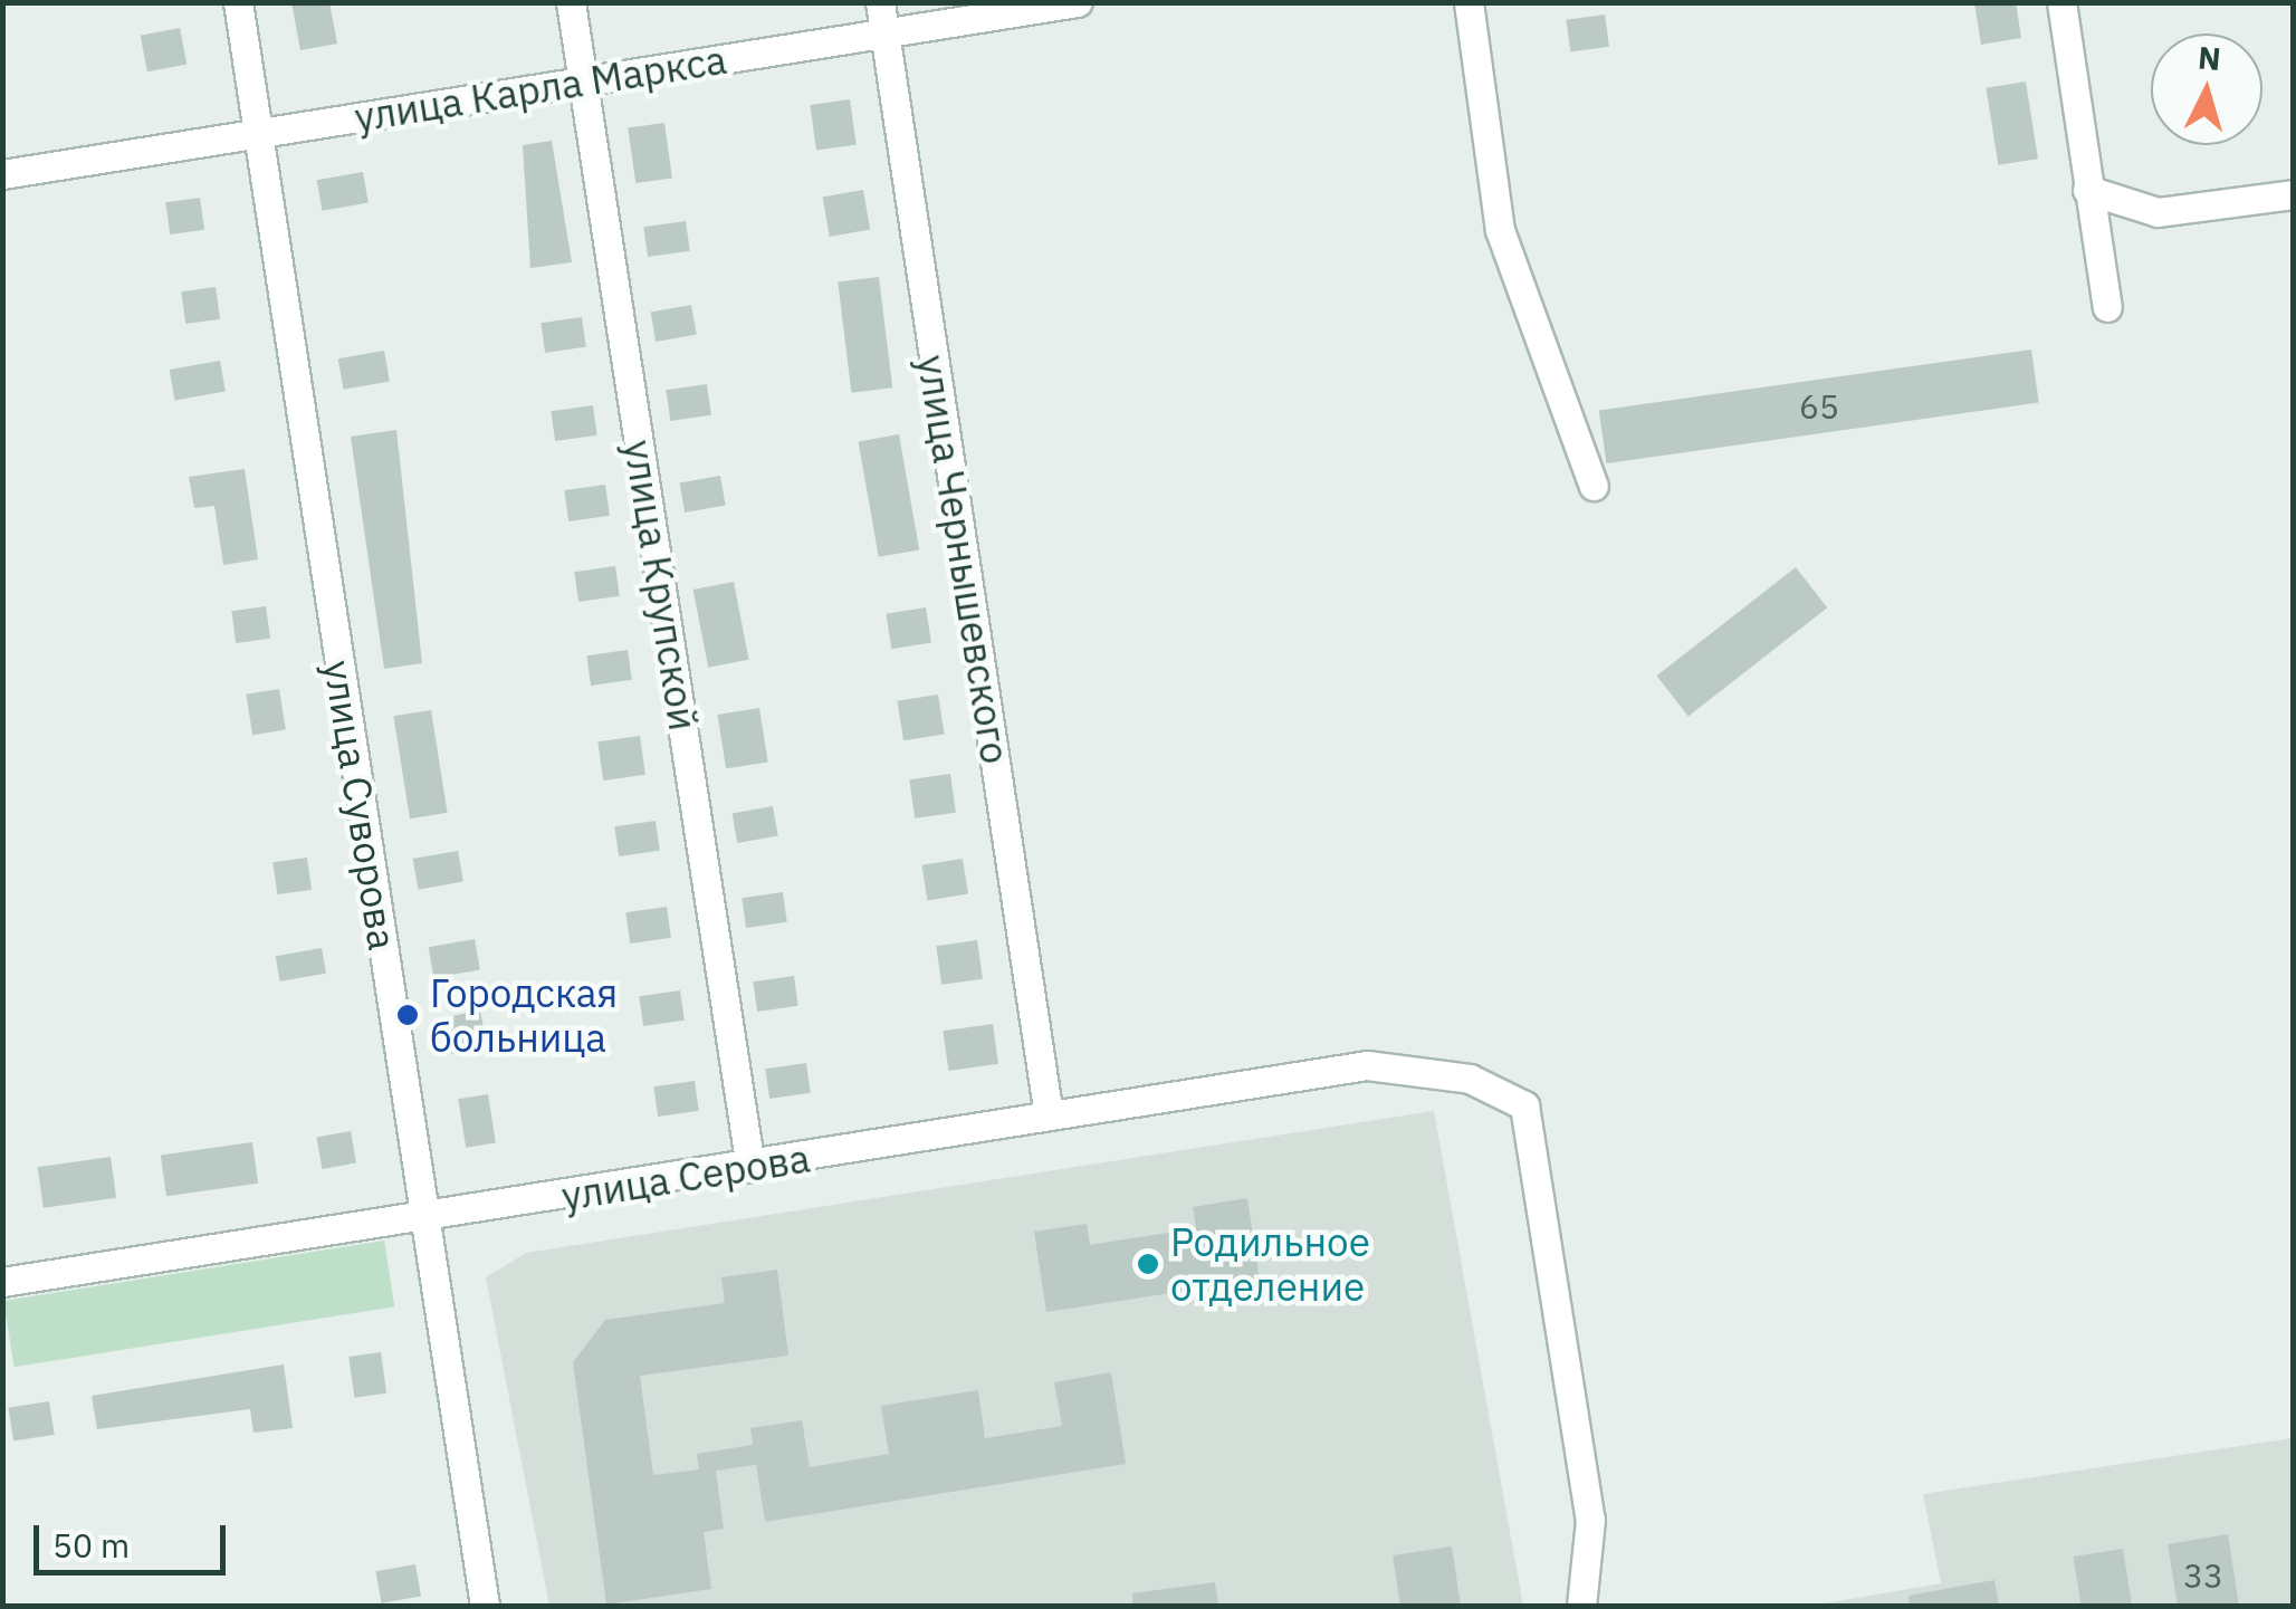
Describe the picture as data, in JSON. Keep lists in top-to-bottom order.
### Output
{
  "streets": {
    "street": [
      "улица Карла Маркса",
      "улица Чернышевского",
      "улица Крупской",
      "улица Суворова",
      "улица Серова"
    ]
  },
  "crossings": [
    ["улица Карла Маркса", "улица Чернышевского"],
    ["улица Карла Маркса", "улица Крупской"],
    ["улица Карла Маркса", "улица Суворова"],
    ["улица Чернышевского", "улица Серова"],
    ["улица Крупской", "улица Серова"],
    ["улица Суворова", "улица Серова"]
  ],
  "places": ["Городская больница", "Родильное отделение"],
  "house_numbers": ["65", "33"],
  "scale_bar": "50 m",
  "north": "top"
}
